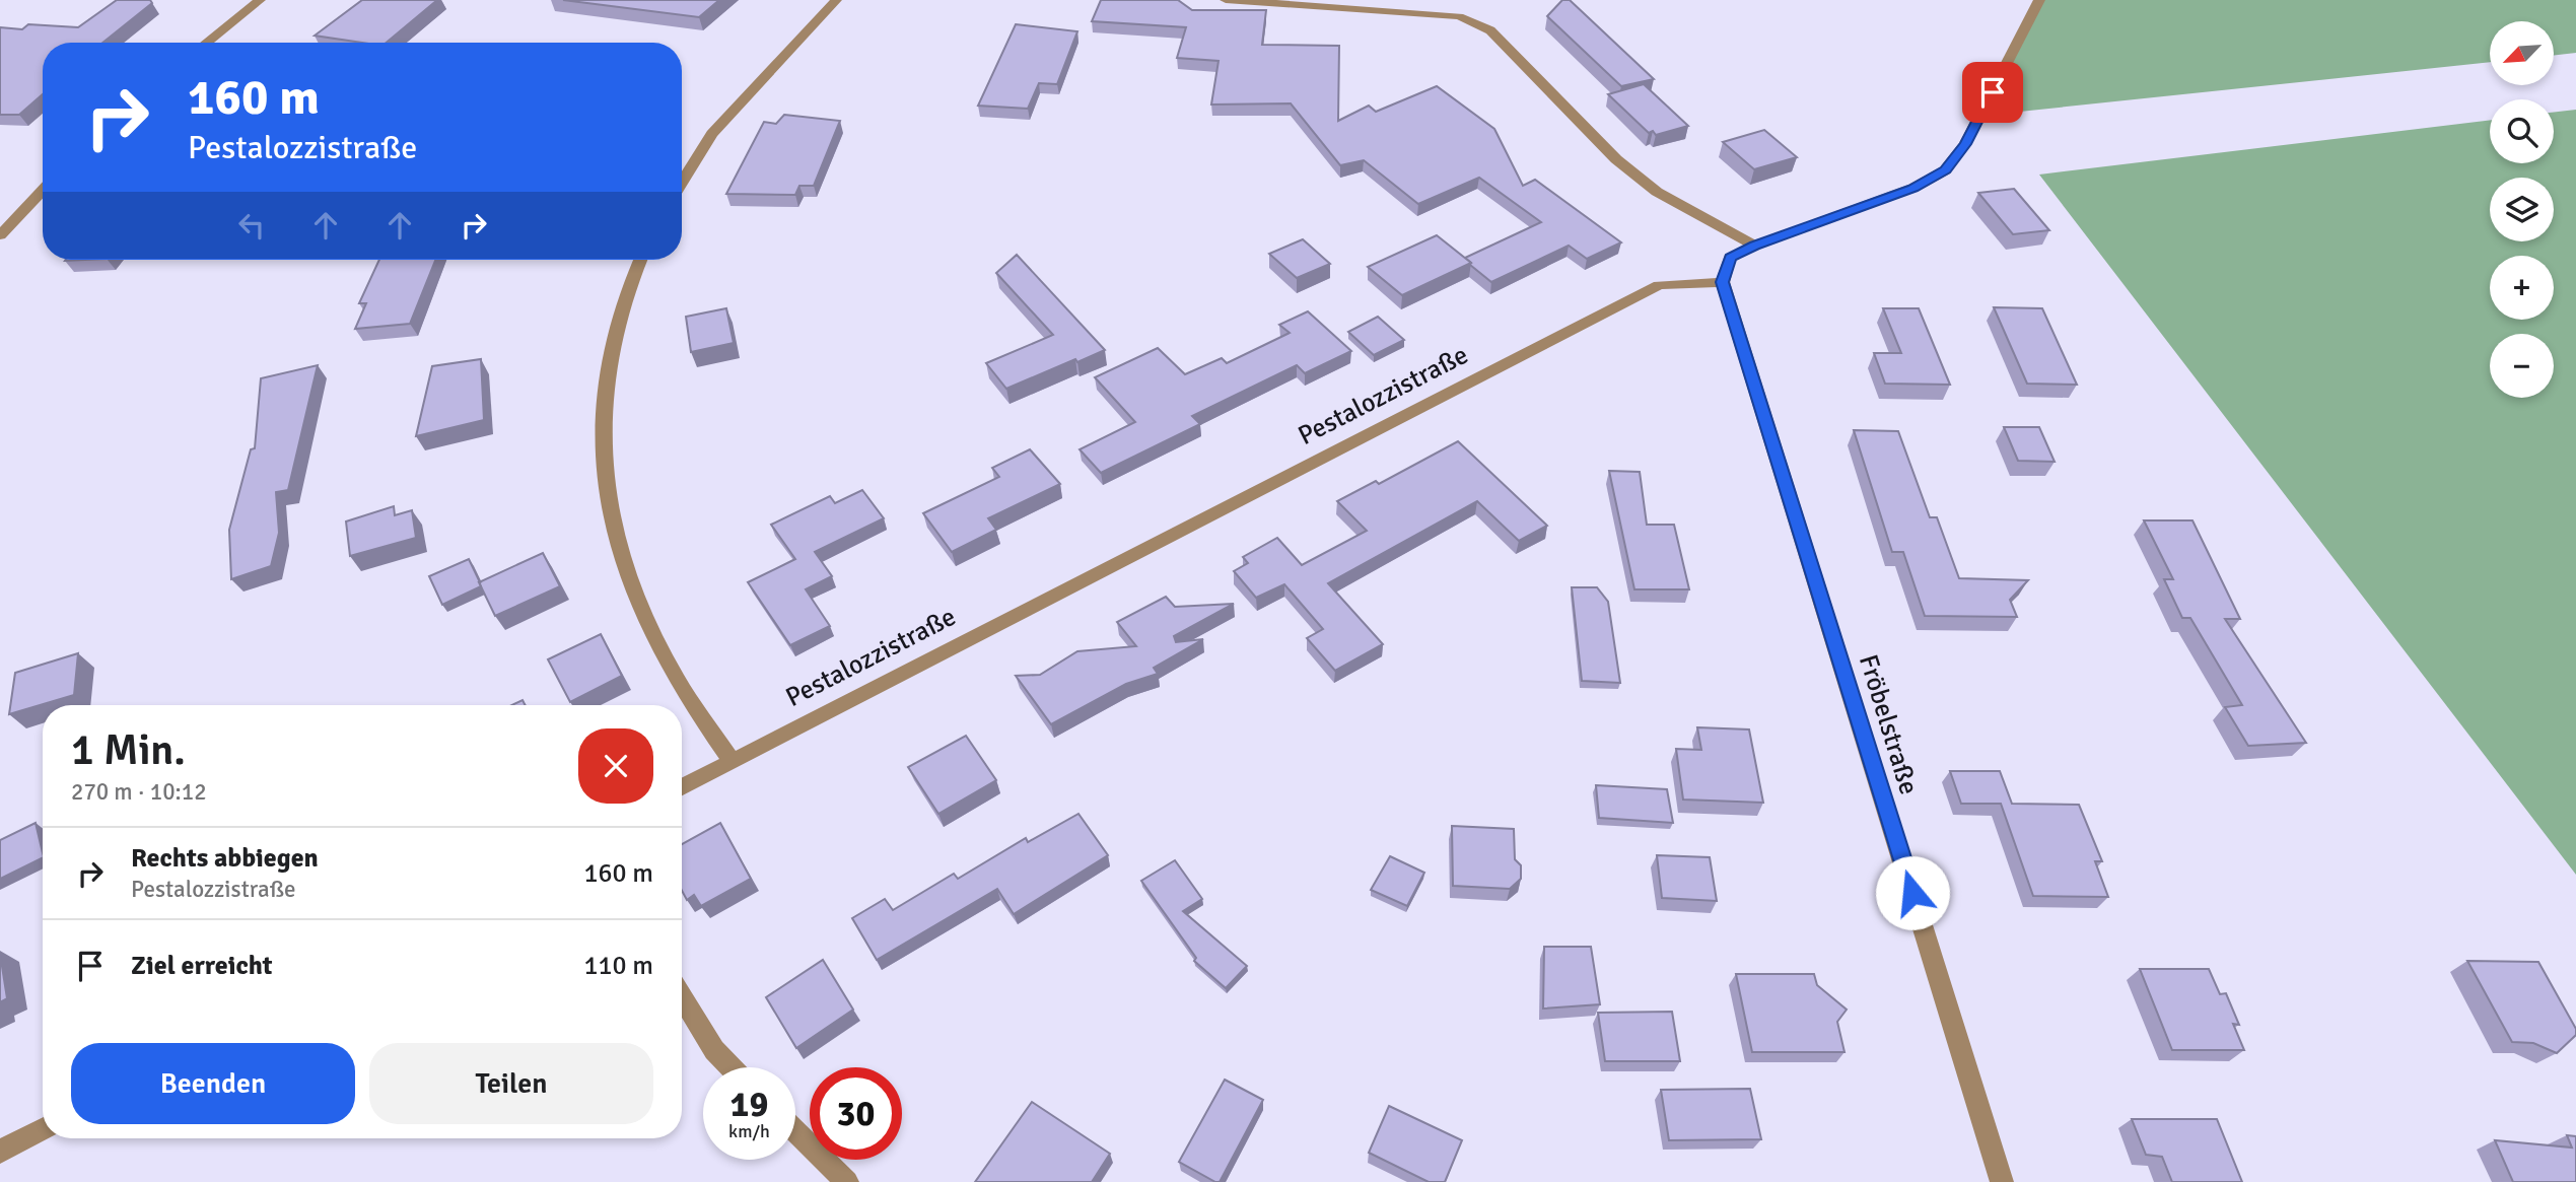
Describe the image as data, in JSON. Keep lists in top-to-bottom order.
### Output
{
  "streets": {
    "street": ["Pestalozzistraße", "Fröbelstraße"]
  },
  "crossings": [
    ["Pestalozzistraße", "Fröbelstraße"]
  ],
  "north": "bottom left",
  "page": {
    "map_buttons": ["+", "−"],
    "turn": ["160 m", "Pestalozzistraße"],
    "heading": ["1 Min.", "270 m · 10:12"],
    "list": [
      {
        "name": "Rechts abbiegen",
        "note": "Pestalozzistraße",
        "value": "160 m"
      },
      {
        "name": "Ziel erreicht",
        "value": "110 m"
      }
    ],
    "buttons": ["Beenden", "Teilen"],
    "speed": "19 km/h",
    "limit": "30"
  }
}
